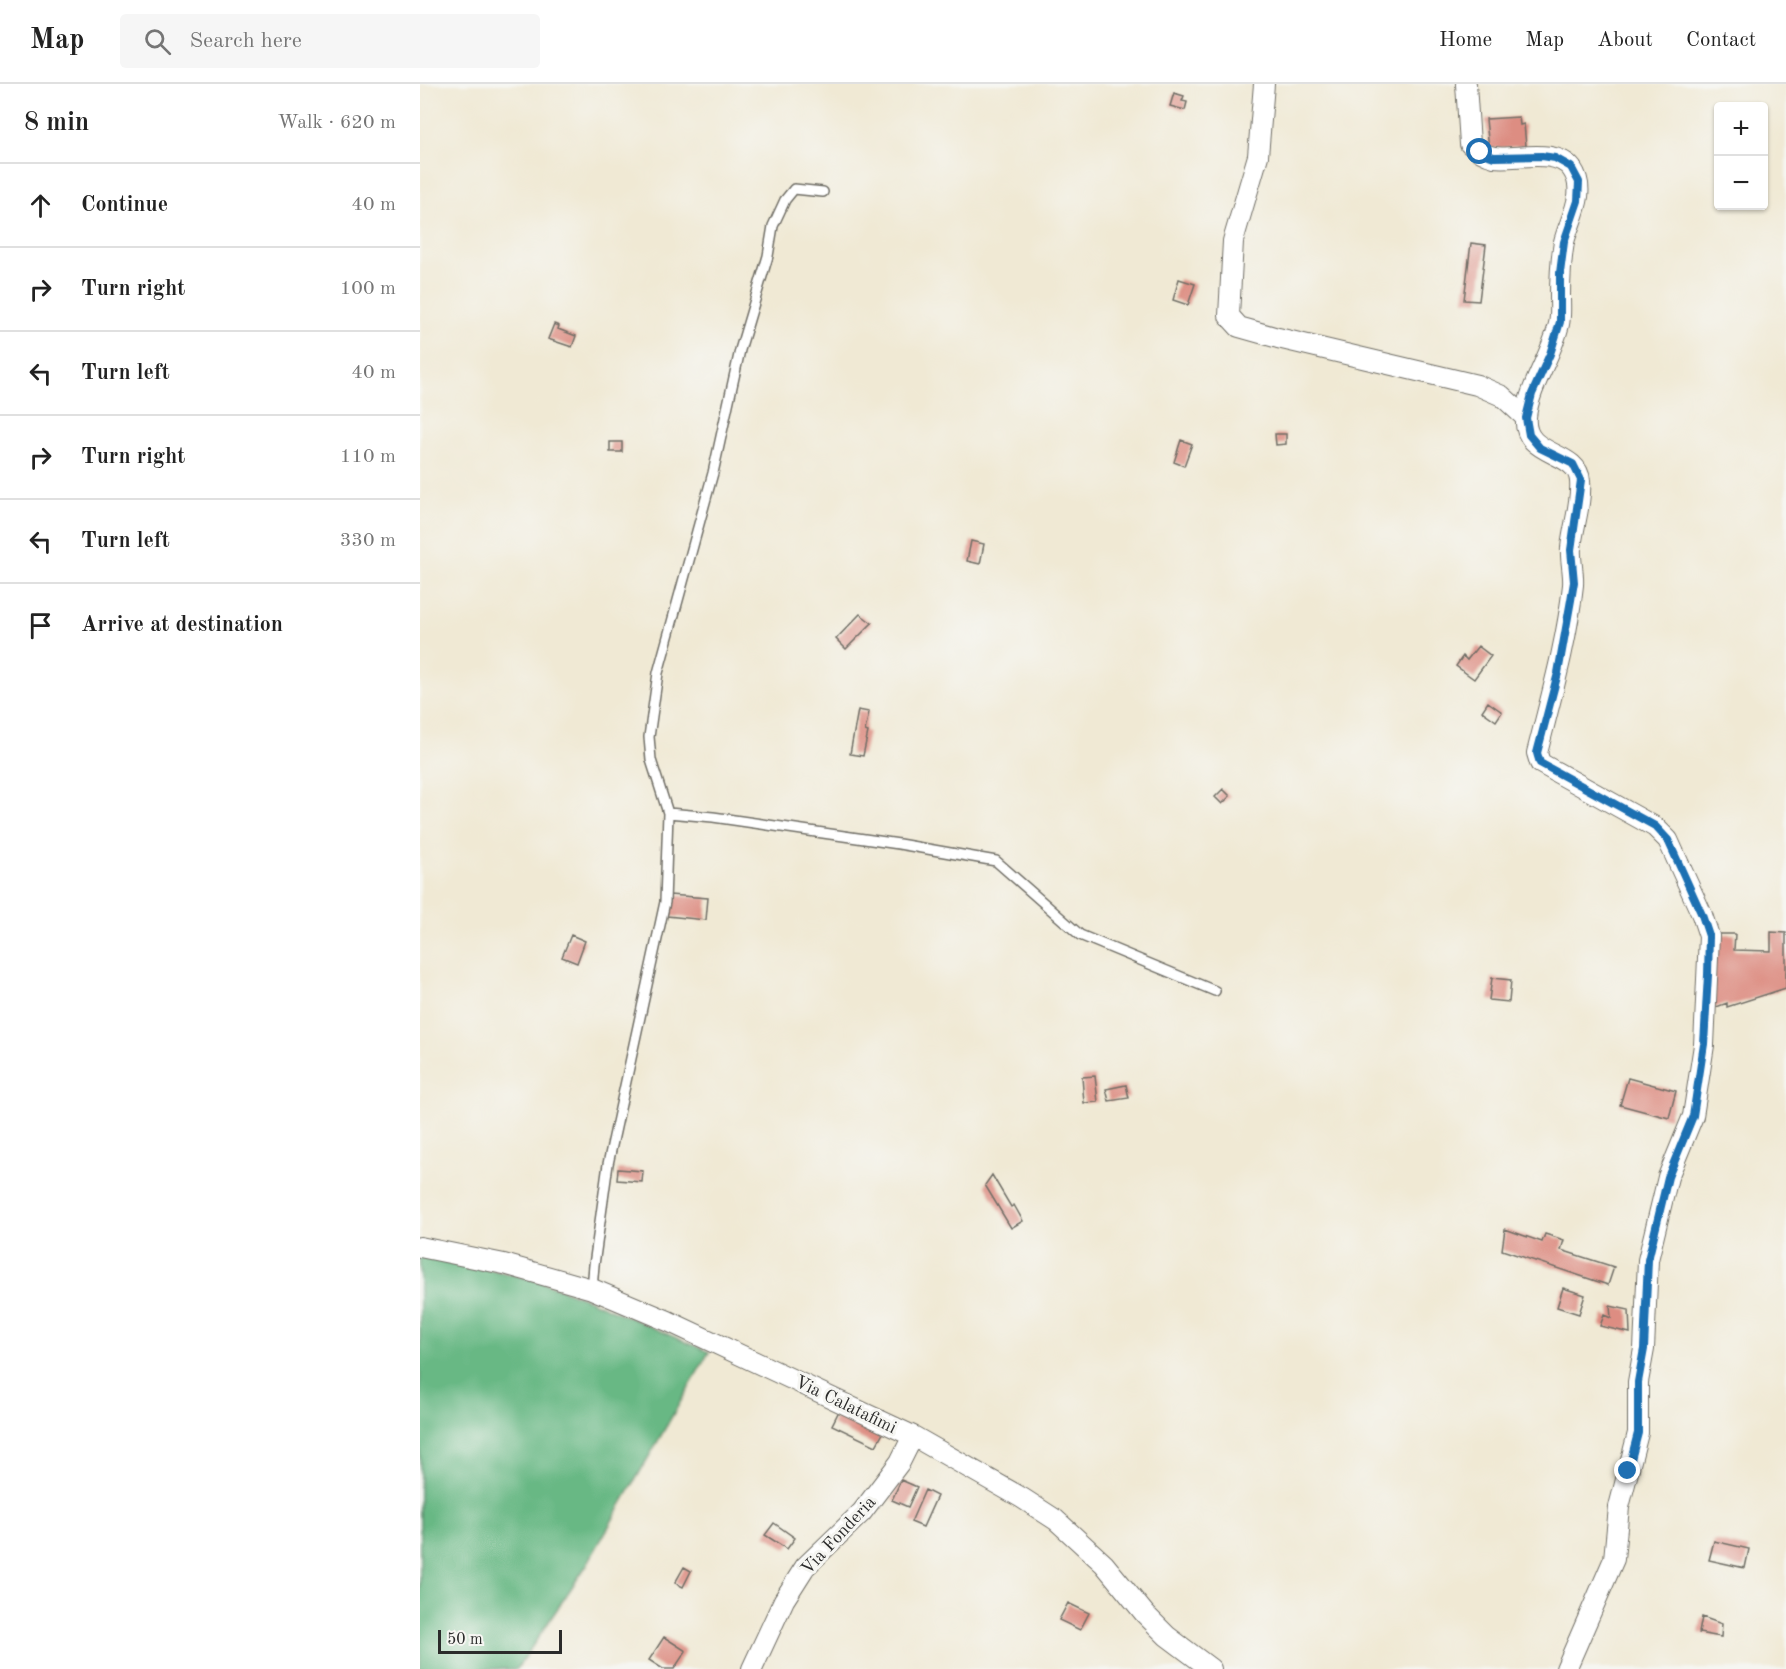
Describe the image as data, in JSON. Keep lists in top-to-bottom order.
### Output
{
  "streets": {
    "street": ["Via Calatafimi", "Via Fonderia"]
  },
  "crossings": [
    ["Via Calatafimi", "Via Fonderia"]
  ],
  "scale_bar": "50 m",
  "page": {
    "header": "Map",
    "search": "Search here",
    "nav": [
      "Home",
      "Map",
      "About",
      "Contact"
    ],
    "heading": ["8 min", "Walk · 620 m"],
    "map_buttons": ["+", "−"],
    "list": [
      ["Continue", "40 m"],
      ["Turn right", "100 m"],
      ["Turn left", "40 m"],
      ["Turn right", "110 m"],
      ["Turn left", "330 m"],
      "Arrive at destination"
    ],
    "scale": "50 m"
  }
}
